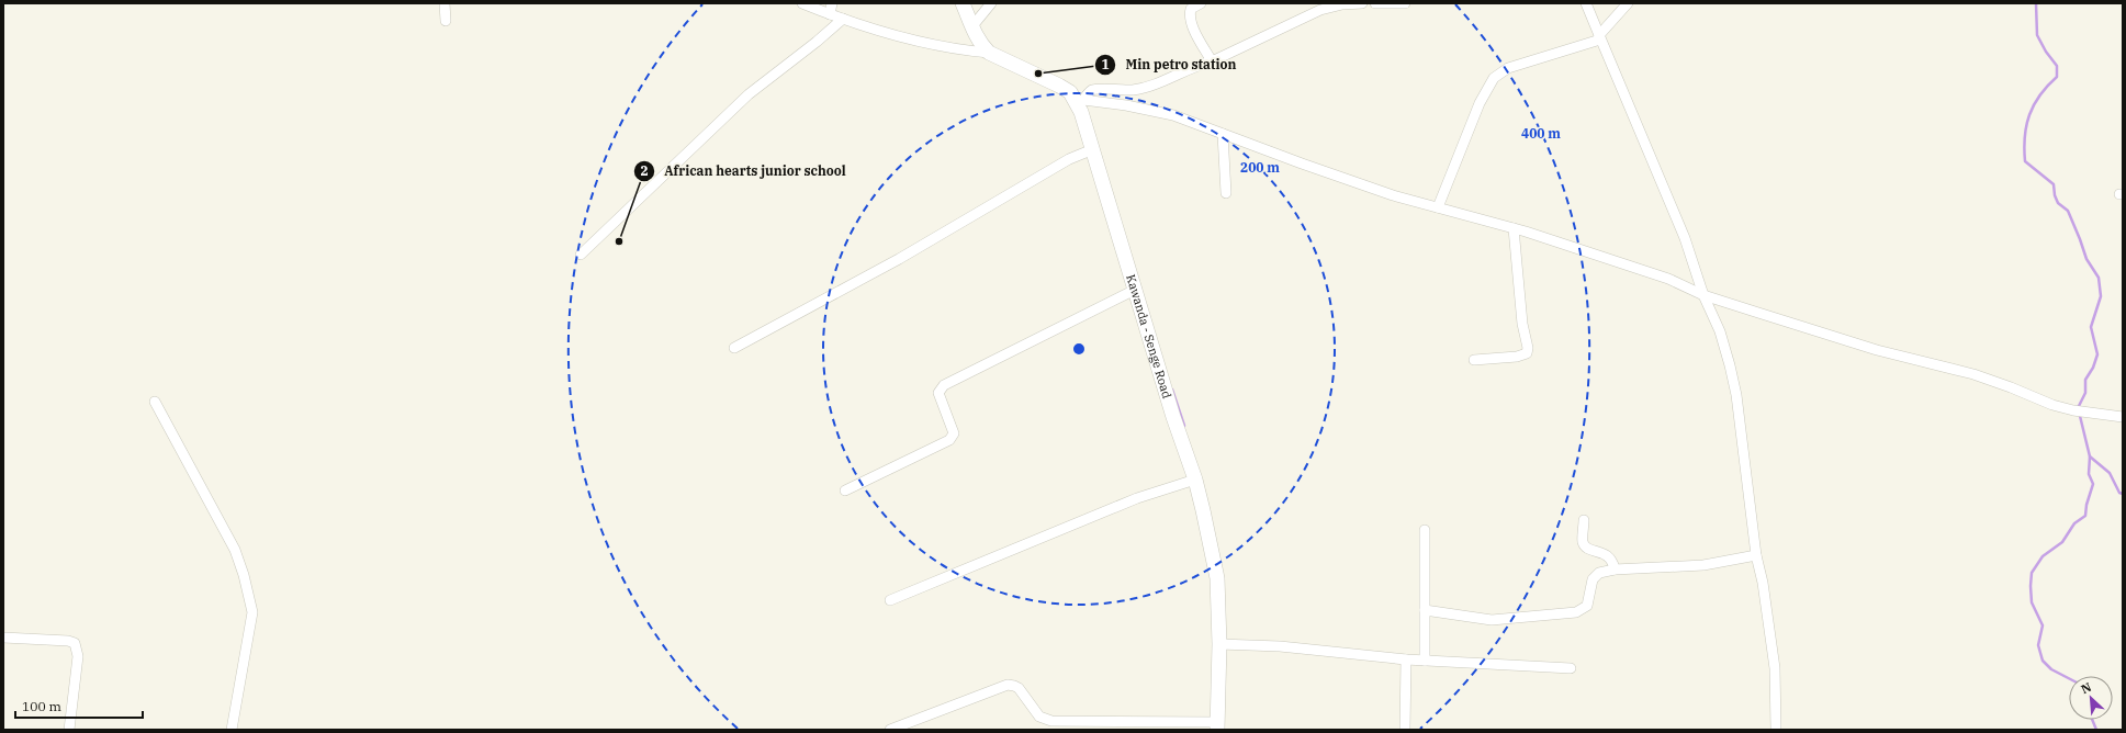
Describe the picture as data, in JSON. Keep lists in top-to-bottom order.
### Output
{
  "streets": {
    "street": ["Kawanda - Senge Road"]
  },
  "places": ["Min petro station", "African hearts junior school"],
  "scale_bar": "100 m",
  "north": "top left",
  "rings": ["400 m", "200 m"]
}
